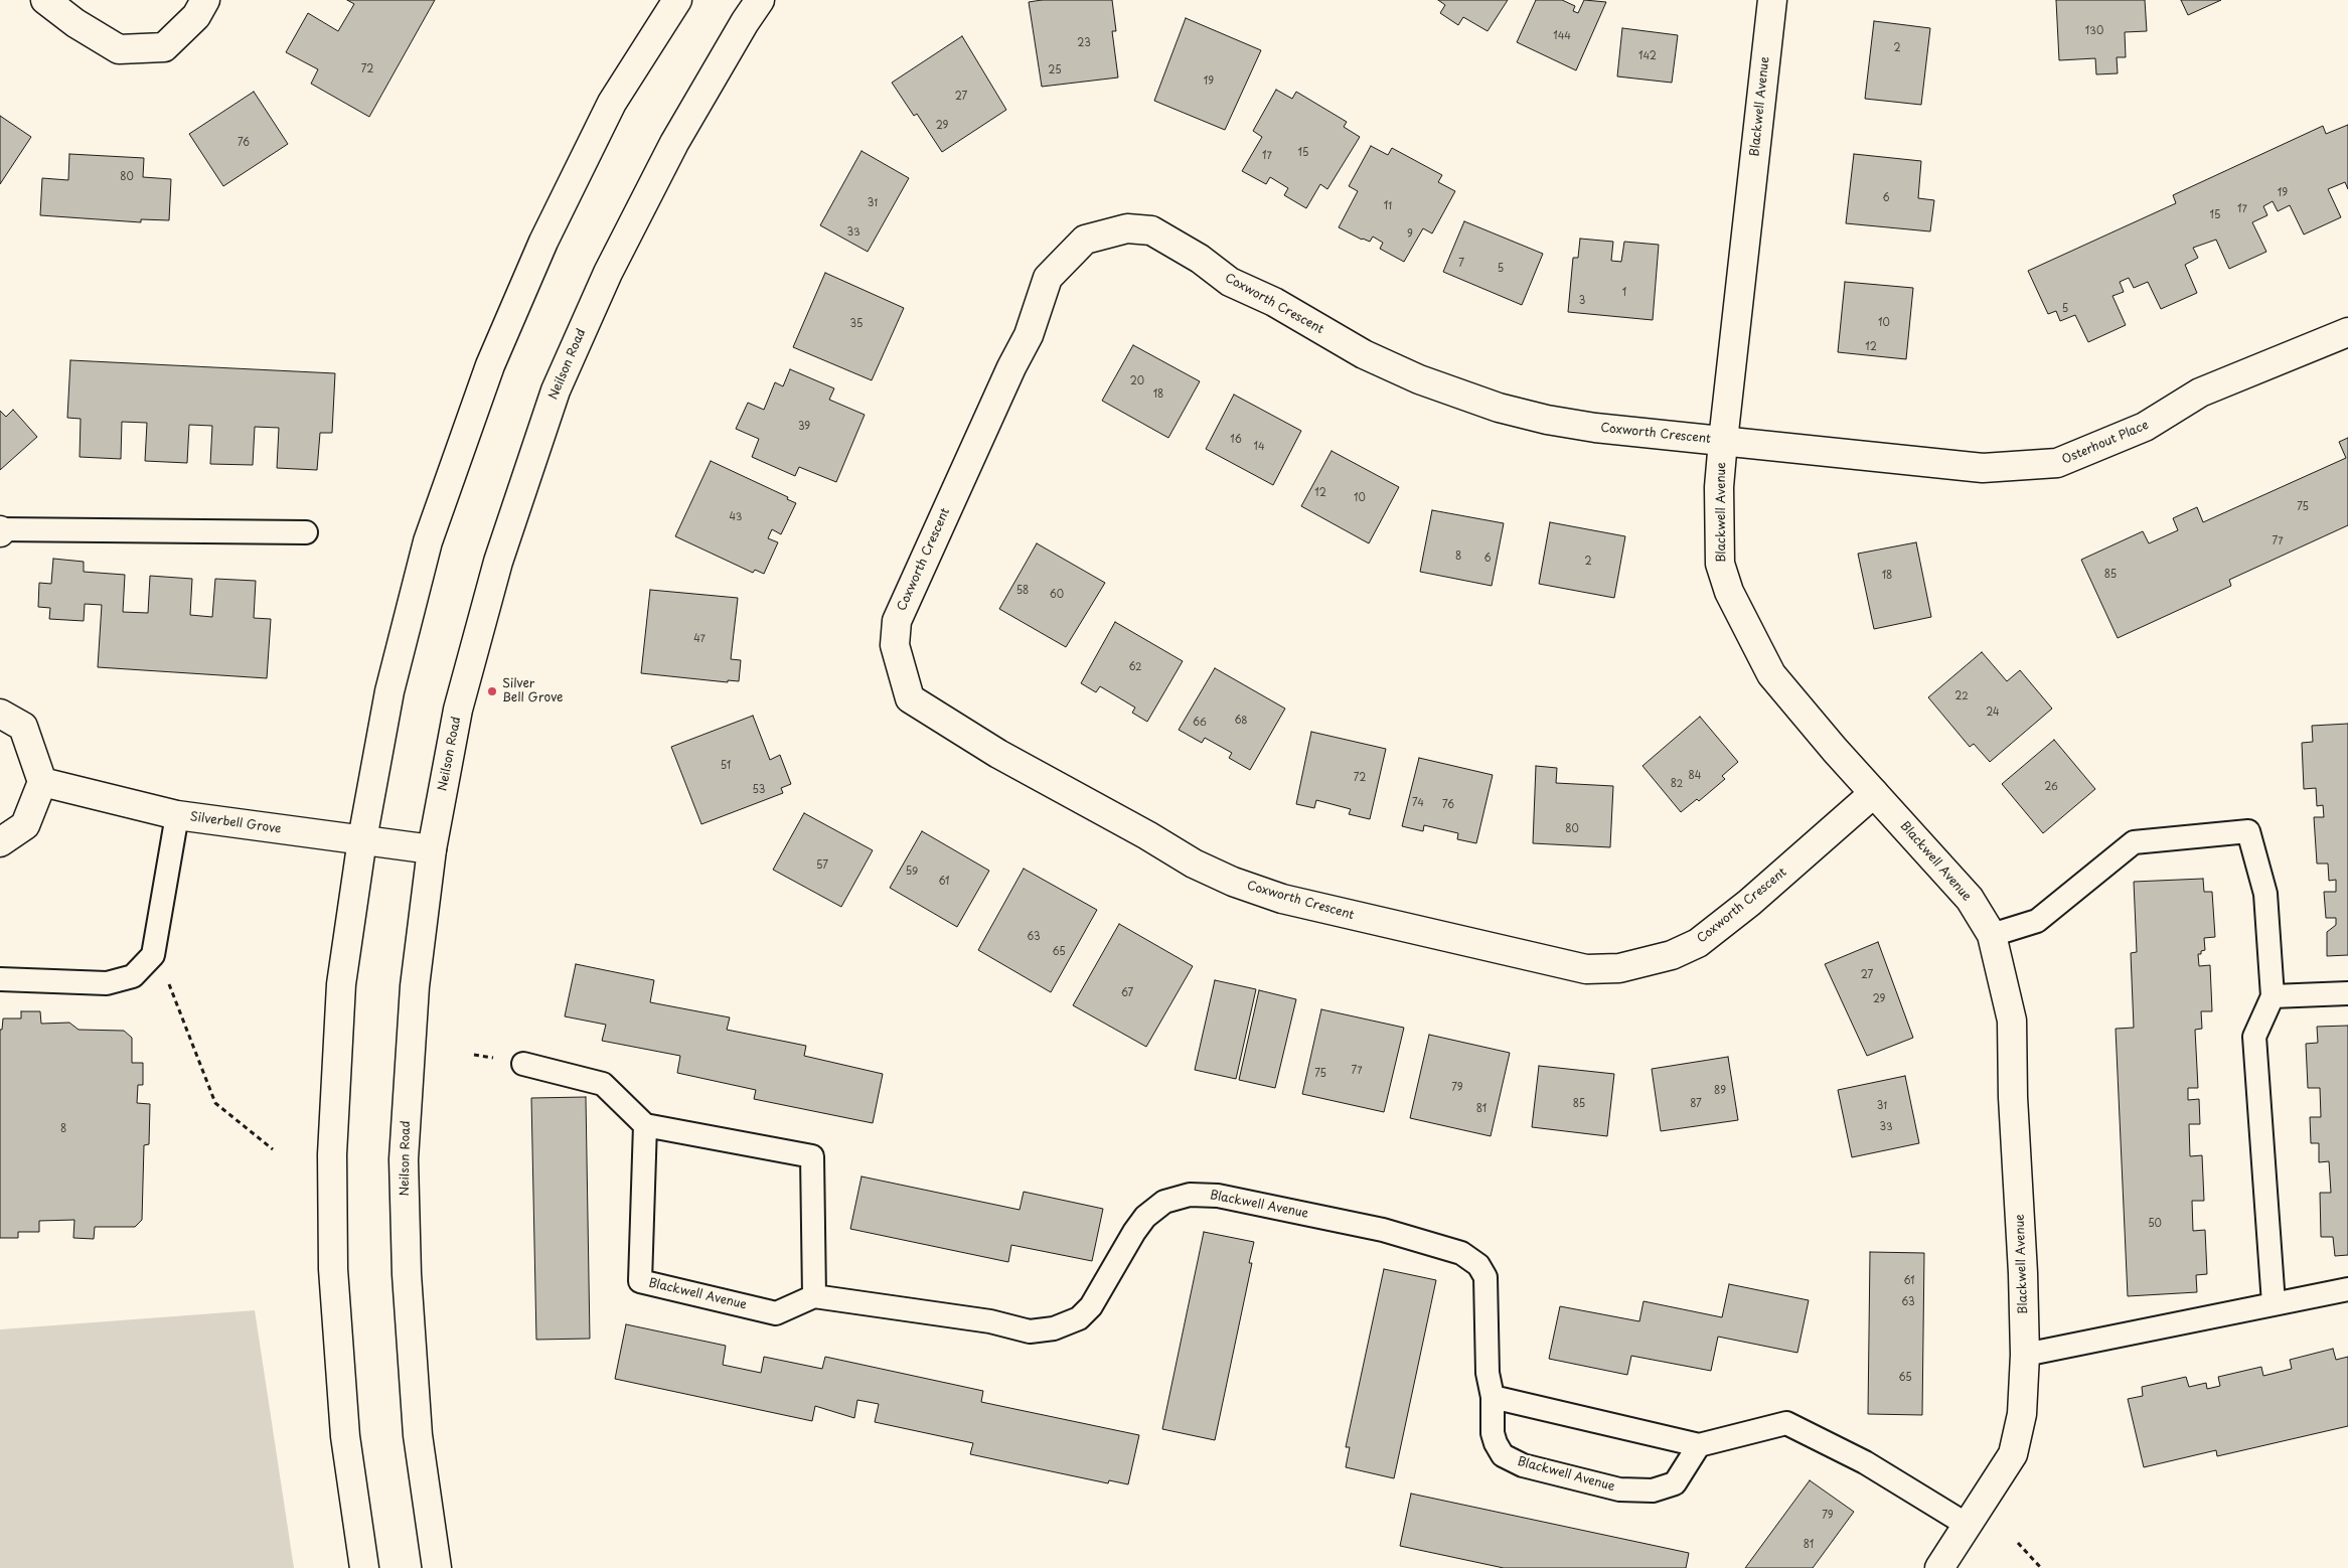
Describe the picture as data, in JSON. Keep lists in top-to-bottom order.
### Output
{
  "streets": {
    "street": [
      "Blackwell Avenue",
      "Coxworth Crescent",
      "Neilson Road",
      "Osterhout Place",
      "Silverbell Grove"
    ]
  },
  "crossings": [
    ["Blackwell Avenue", "Coxworth Crescent"],
    ["Blackwell Avenue", "Osterhout Place"],
    ["Coxworth Crescent", "Osterhout Place"],
    ["Neilson Road", "Silverbell Grove"]
  ],
  "places": ["Silver Bell Grove"],
  "house_numbers": [
    "130",
    "144",
    "23",
    "2",
    "142",
    "72",
    "25",
    "19",
    "27",
    "29",
    "76",
    "15",
    "17",
    "80",
    "19",
    "6",
    "31",
    "11",
    "17",
    "15",
    "33",
    "9",
    "7",
    "5",
    "1",
    "3",
    "5",
    "10",
    "35",
    "12",
    "20",
    "18",
    "39",
    "16",
    "14",
    "12",
    "10",
    "75",
    "43",
    "77",
    "8",
    "6",
    "2",
    "85",
    "18",
    "58",
    "60",
    "47",
    "62",
    "22",
    "24",
    "68",
    "66",
    "51",
    "84",
    "72",
    "82",
    "26",
    "53",
    "74",
    "76",
    "80",
    "57",
    "59",
    "61",
    "63",
    "65",
    "27",
    "67",
    "29",
    "77",
    "75",
    "79",
    "89",
    "85",
    "87",
    "31",
    "81",
    "33",
    "8",
    "50",
    "61",
    "63",
    "65",
    "79",
    "81"
  ]
}
